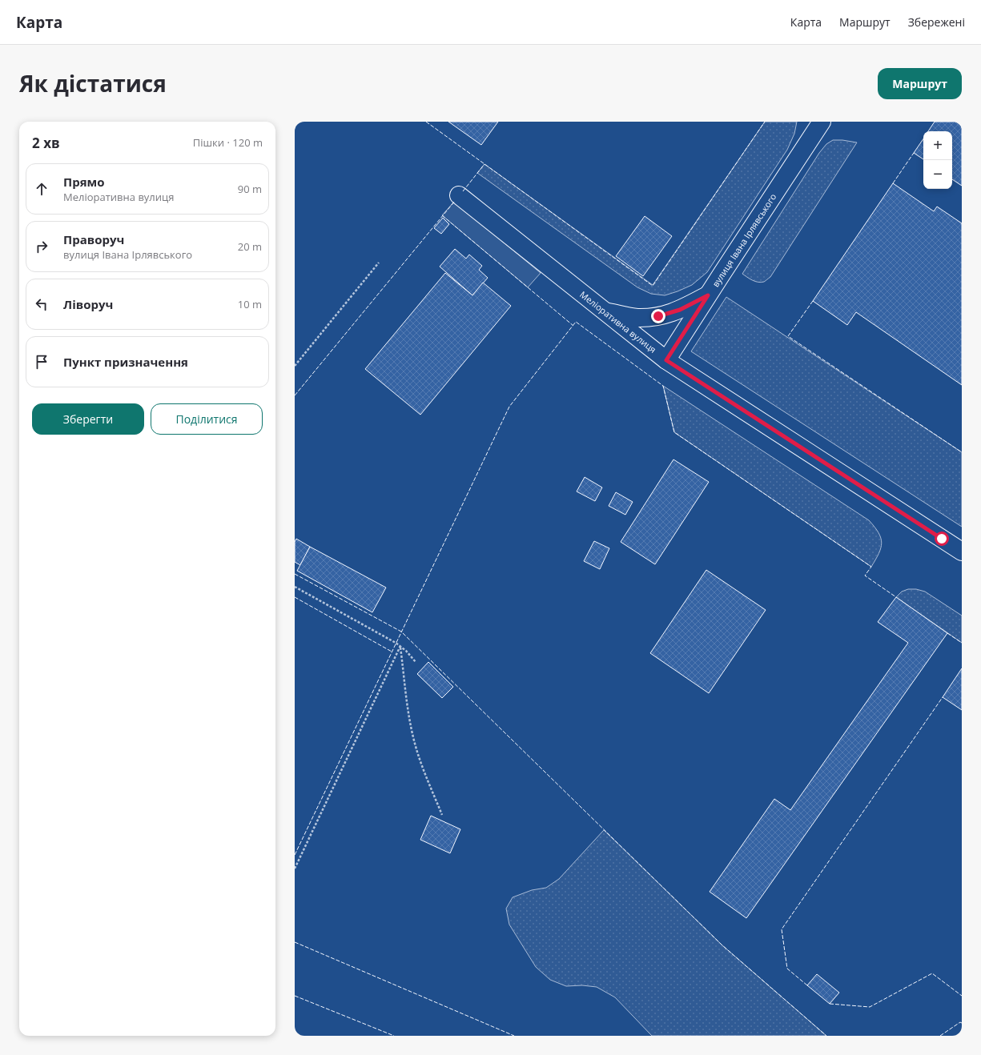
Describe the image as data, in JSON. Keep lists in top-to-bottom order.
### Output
{
  "streets": {
    "street": ["вулиця Івана Ірлявського", "Меліоративна вулиця"]
  },
  "crossings": [
    ["вулиця Івана Ірлявського", "Меліоративна вулиця"]
  ],
  "page": {
    "header": "Карта",
    "nav": ["Карта", "Маршрут", "Збережені"],
    "title": "Як дістатися",
    "buttons": [
      "Маршрут",
      ["Зберегти", "Поділитися"]
    ],
    "heading": ["2 хв", "Пішки · 120 m"],
    "map_buttons": ["+", "−"],
    "list": [
      ["Прямо", "Меліоративна вулиця", "90 m"],
      ["Праворуч", "вулиця Івана Ірлявського", "20 m"],
      ["Ліворуч", "10 m"],
      "Пункт призначення"
    ]
  }
}
